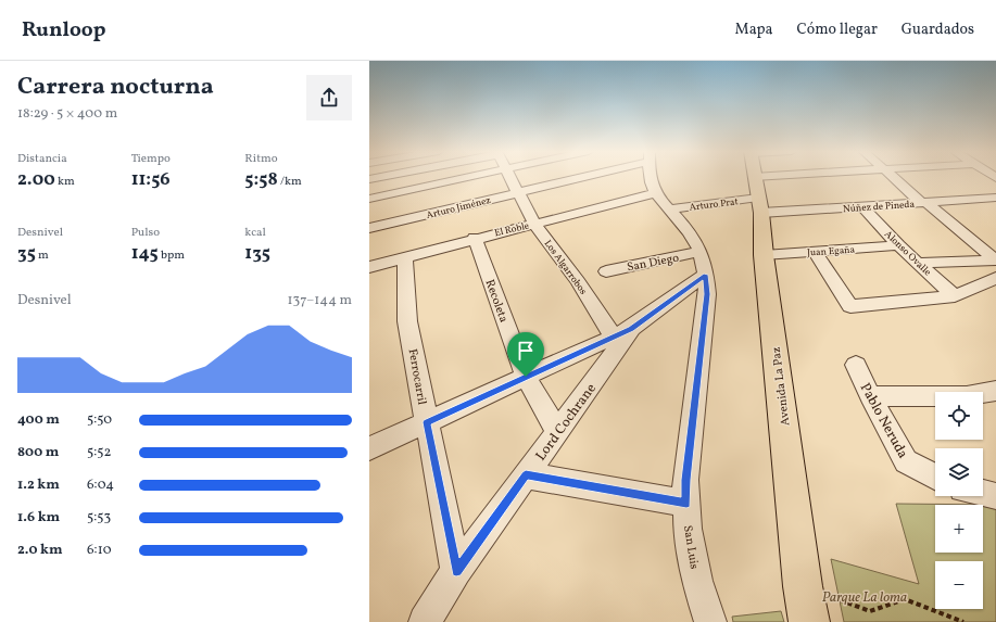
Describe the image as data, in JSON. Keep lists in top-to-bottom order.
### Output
{
  "streets": {
    "main road": ["Avenida La Paz"],
    "street": [
      "Arturo Prat",
      "Núñez de Pineda",
      "Arturo Jiménez",
      "El Roble",
      "Juan Egaña",
      "Alonso Ovalle",
      "San Diego",
      "Los Algarrobos",
      "Recoleta",
      "Ferrocarril",
      "Pablo Neruda",
      "Lord Cochrane",
      "San Luis"
    ]
  },
  "crossings": [
    ["Arturo Prat", "Núñez de Pineda"],
    ["Arturo Prat", "Avenida La Paz"],
    ["Arturo Prat", "San Luis"],
    ["Núñez de Pineda", "Alonso Ovalle"],
    ["Núñez de Pineda", "Avenida La Paz"],
    ["Arturo Jiménez", "Los Algarrobos"],
    ["El Roble", "Los Algarrobos"],
    ["El Roble", "Recoleta"],
    ["El Roble", "Ferrocarril"],
    ["El Roble", "San Luis"],
    ["Juan Egaña", "Alonso Ovalle"],
    ["Juan Egaña", "Avenida La Paz"],
    ["San Diego", "San Luis"],
    ["Los Algarrobos", "Lord Cochrane"],
    ["Recoleta", "Lord Cochrane"],
    ["Ferrocarril", "Lord Cochrane"]
  ],
  "parks": ["Parque La loma"],
  "page": {
    "header": "Runloop",
    "nav": ["Mapa", "Cómo llegar", "Guardados"],
    "heading": ["Carrera nocturna", "18:29 · 5 × 400 m"],
    "stats": [
      ["Distancia", "2.00 km"],
      ["Tiempo", "11:56"],
      ["Ritmo", "5:58 /km"],
      ["Desnivel", "35 m"],
      ["Pulso", "145 bpm"],
      ["kcal", "135"]
    ],
    "chart": ["Desnivel", "137–144 m"],
    "map_buttons": ["+", "−"],
    "list": [
      {
        "name": "400 m",
        "note": "5:50"
      },
      {
        "name": "800 m",
        "note": "5:52"
      },
      {
        "name": "1.2 km",
        "note": "6:04"
      },
      {
        "name": "1.6 km",
        "note": "5:53"
      },
      {
        "name": "2.0 km",
        "note": "6:10"
      }
    ]
  }
}
